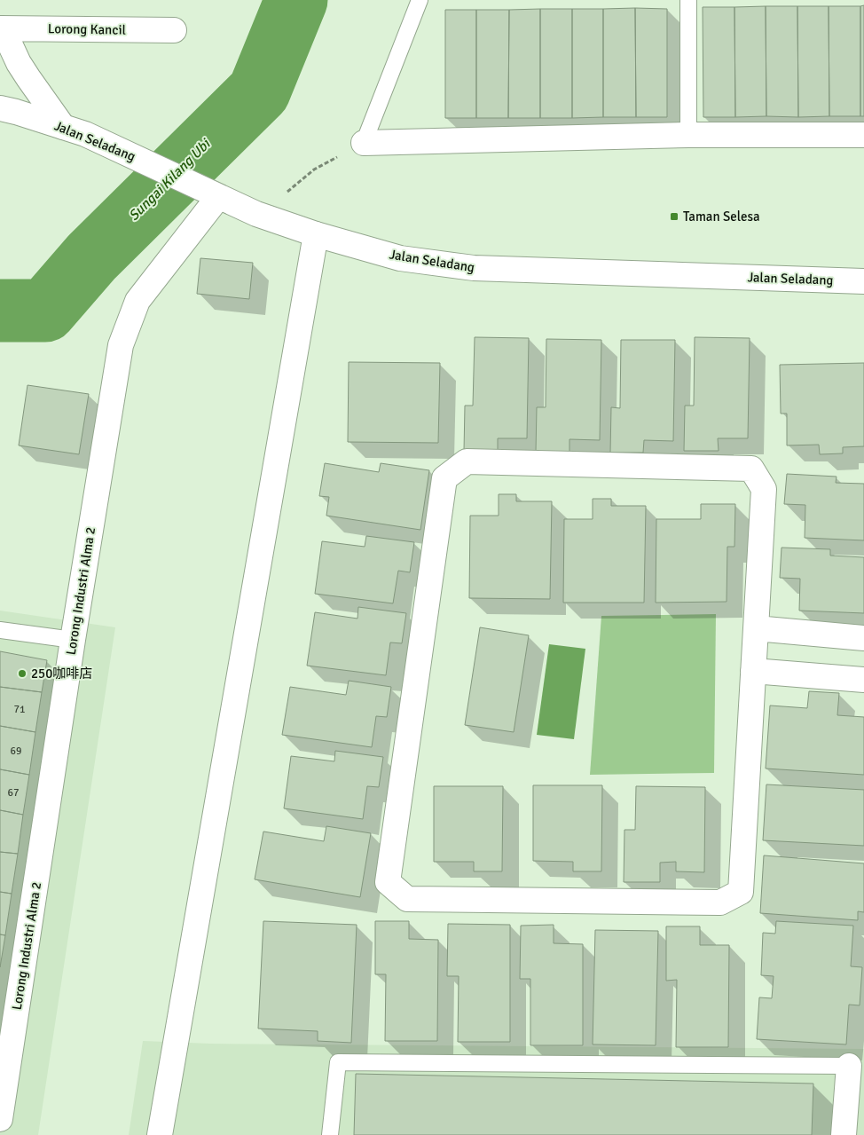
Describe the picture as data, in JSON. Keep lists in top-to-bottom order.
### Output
{
  "streets": {
    "street": ["Lorong Kancil", "Jalan Seladang", "Lorong Industri Alma 2"]
  },
  "crossings": [
    ["Jalan Seladang", "Lorong Industri Alma 2"]
  ],
  "water": ["Sungai Kilang Ubi"],
  "places": {
    "transit": ["Taman Selesa"],
    "other": ["250咖啡店"]
  },
  "house_numbers": ["71", "69", "67"]
}
